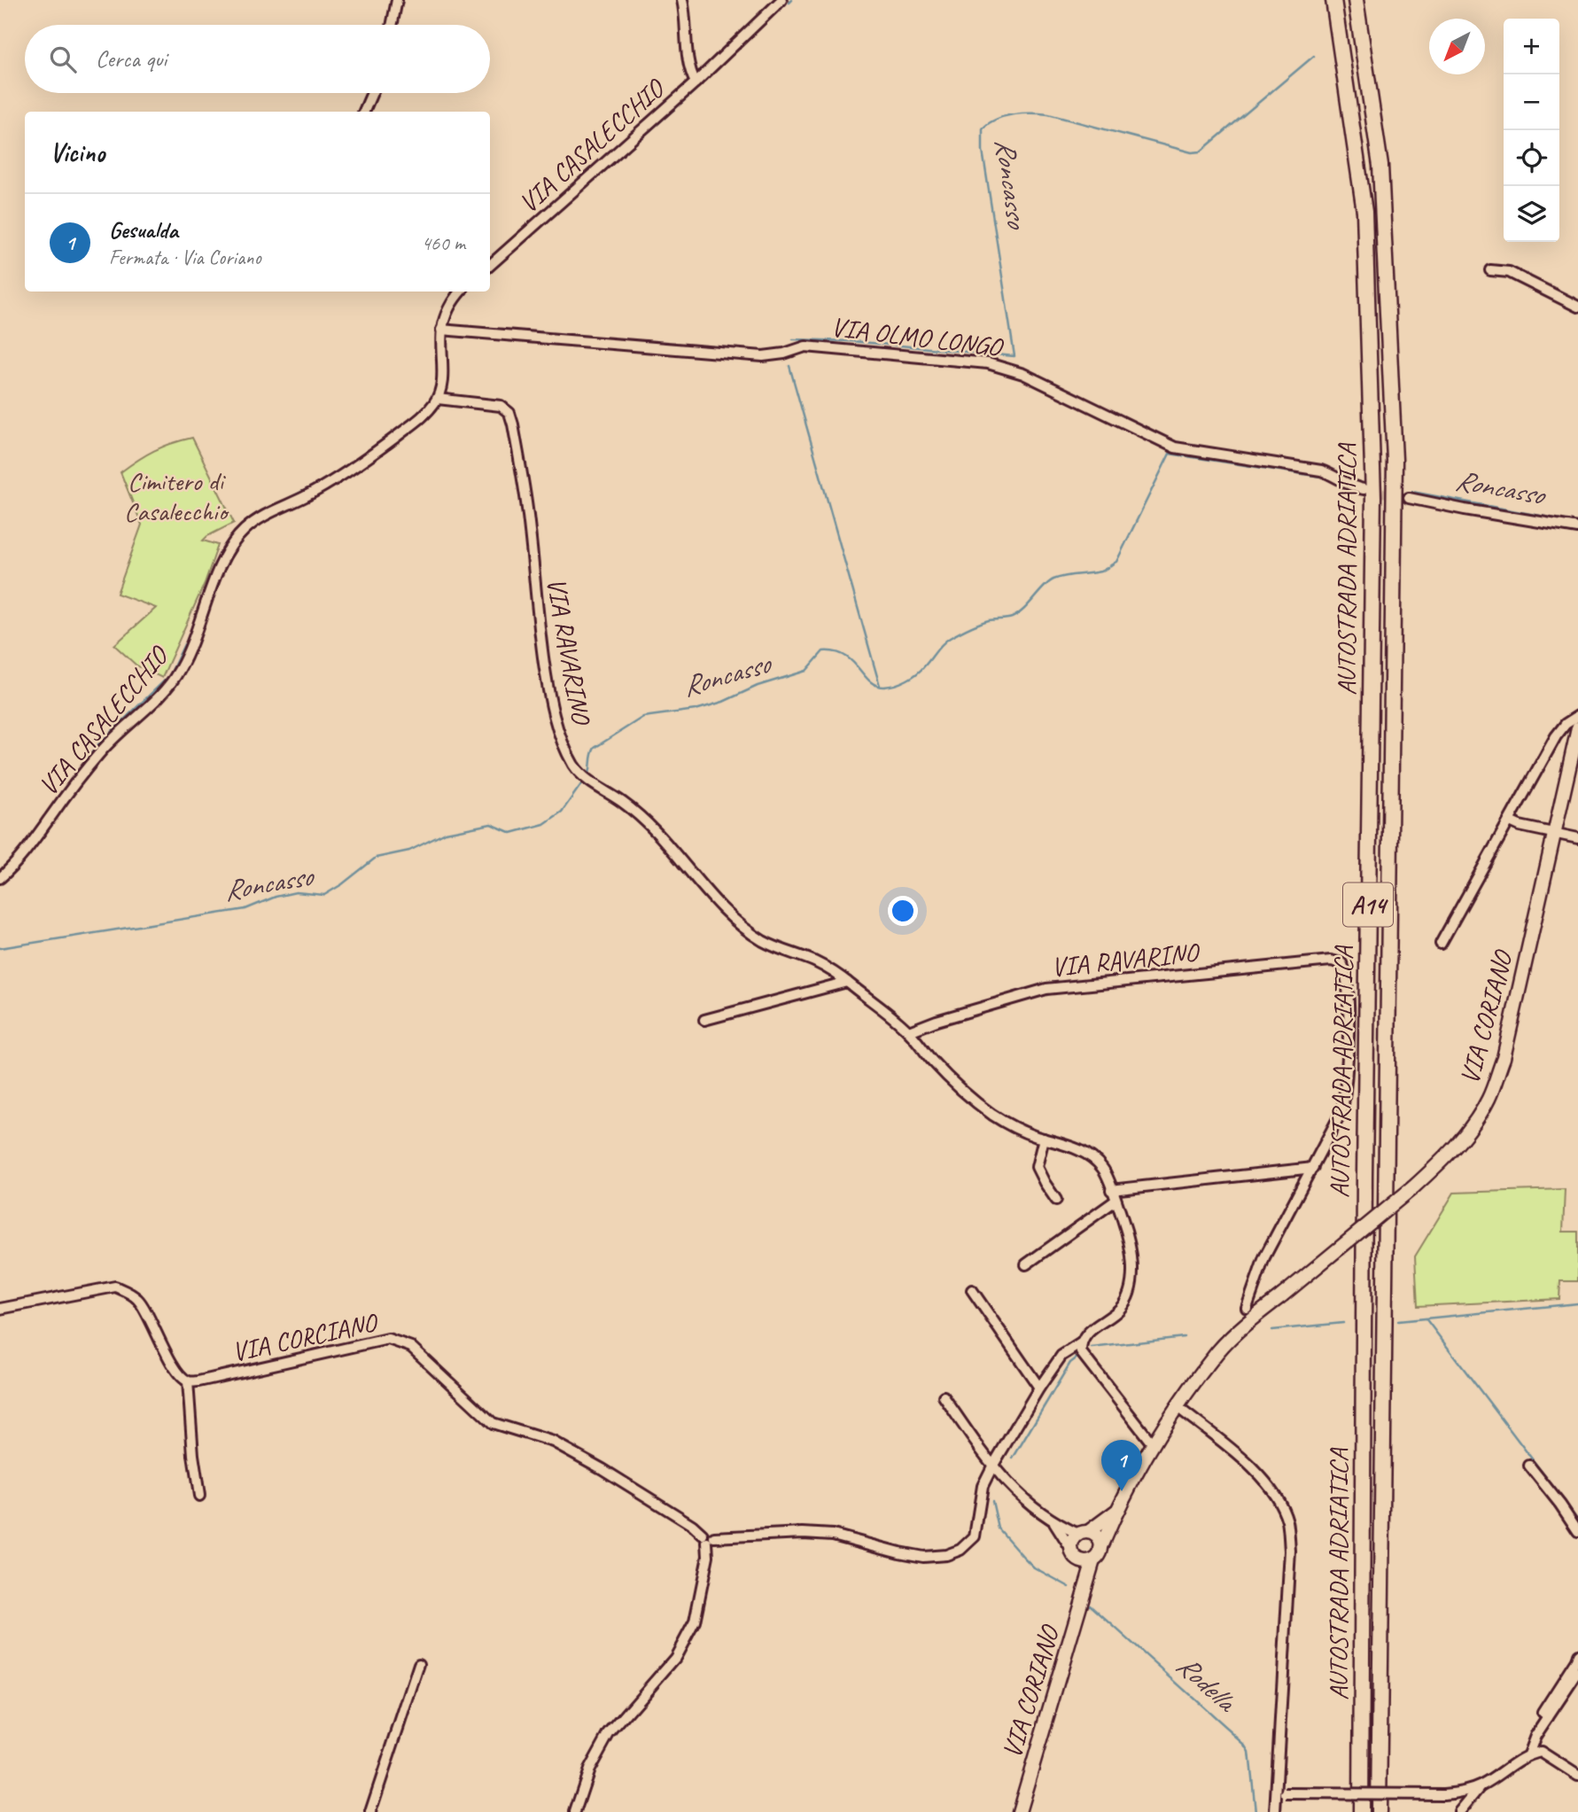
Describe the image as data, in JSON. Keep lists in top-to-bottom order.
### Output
{
  "streets": {
    "highway": ["AUTOSTRADA ADRIATICA", "A14"],
    "main road": ["VIA CORIANO"],
    "street": [
      "VIA CASALECCHIO",
      "VIA OLMO LONGO",
      "VIA RAVARINO",
      "VIA CORCIANO"
    ]
  },
  "crossings": [
    ["VIA CASALECCHIO", "VIA RAVARINO"],
    ["VIA RAVARINO", "VIA CORCIANO"]
  ],
  "water": ["Roncasso", "Rodella"],
  "parks": ["Cimitero di Casalecchio"],
  "north": "bottom left",
  "page": {
    "map_buttons": ["+", "−"],
    "search": "Cerca qui",
    "heading": "Vicino",
    "list": [
      {
        "mark": "1",
        "name": "Gesualda",
        "note": "Fermata · Via Coriano",
        "value": "460 m"
      }
    ],
    "pins": "1"
  }
}
